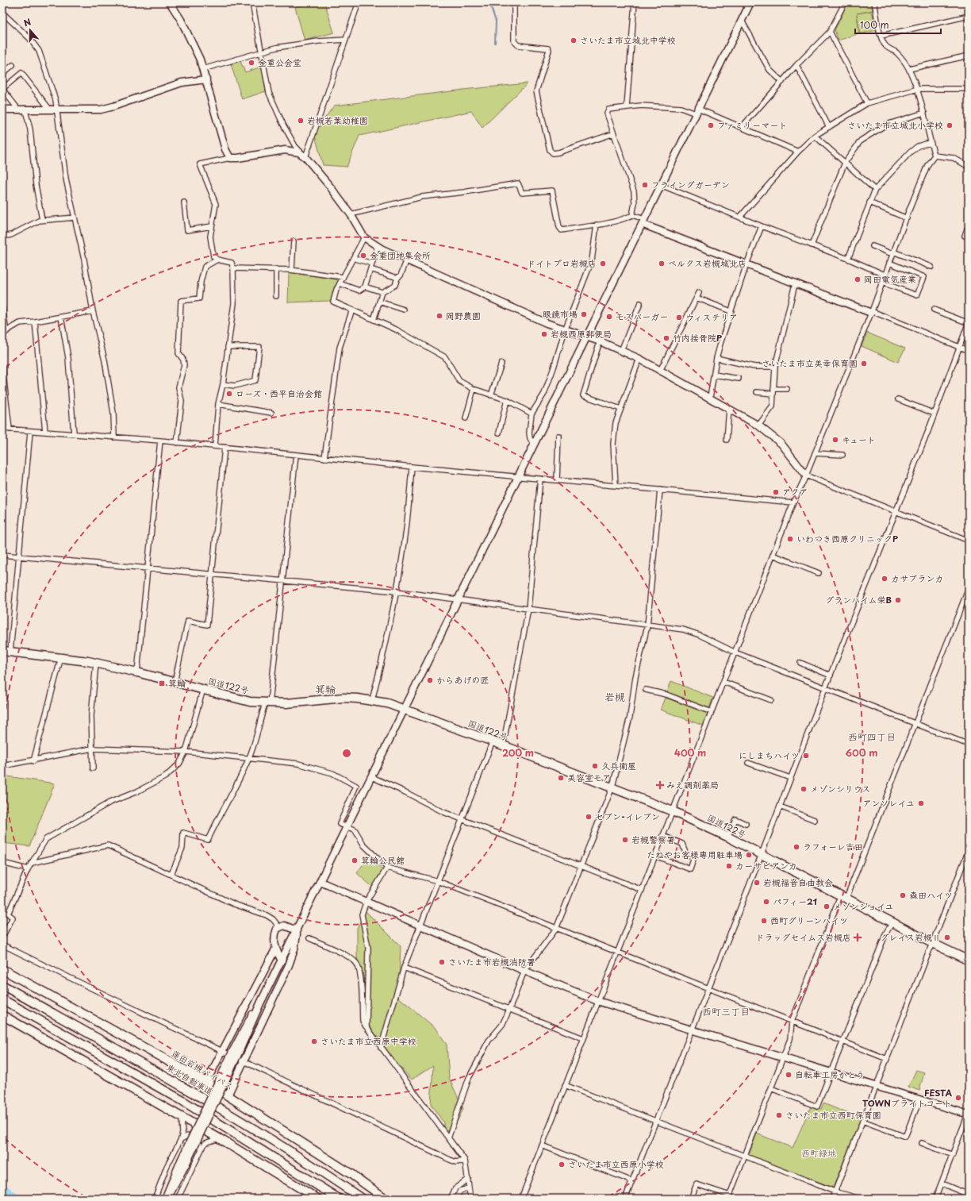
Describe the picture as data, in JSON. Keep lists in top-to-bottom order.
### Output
{
  "streets": {
    "highway": ["国道122号", "蓮田岩槻バイパス", "東北自動車道"]
  },
  "districts": [
    "箕輪",
    "岩槻",
    "西町四丁目",
    "西町三丁目"
  ],
  "parks": ["西町緑地"],
  "places": {
    "other": [
      "さいたま市立城北中学校",
      "金重公会堂",
      "岩槻若葉幼稚園",
      "ファミリーマート",
      "さいたま市立城北小学校",
      "フライングガーデン",
      "金重団地集会所",
      "ドイトプロ岩槻店",
      "ベルクス岩槻城北店",
      "岡田電気産業",
      "眼鏡市場",
      "岡野農園",
      "モスバーガー",
      "ウィステリア",
      "岩槻西原郵便局",
      "竹内接骨院P",
      "さいたま市立美幸保育園",
      "ローズ・西平自治会館",
      "キュート",
      "アクア",
      "いわつき西原クリニックP",
      "カサブランカ",
      "グランハイム栄B",
      "からあげの匠",
      "にしまちハイツ",
      "久兵衛屋",
      "美容室モア",
      "メゾンシリウス",
      "アンソレイユ",
      "セブン-イレブン",
      "岩槻警察署",
      "ラフォーレ吉田",
      "たねやお客様専用駐車場",
      "箕輪公民館",
      "カーサビアンカ",
      "岩槻福音自由教会",
      "森田ハイツ",
      "パフィー21",
      "メゾンジョイユ",
      "西町グリーンハイツ",
      "グレイス岩槻Ⅱ",
      "さいたま市岩槻消防署",
      "さいたま市立西原中学校",
      "自転車工房かとう",
      "FESTA TOWNブライトコート",
      "さいたま市立西町保育園",
      "さいたま市立西原小学校"
    ],
    "transit": ["箕輪"],
    "health": ["みえ調剤薬局", "ドラッグセイムス岩槻店"]
  },
  "scale_bar": "100 m",
  "north": "top",
  "rings": ["200 m", "400 m", "600 m"]
}
